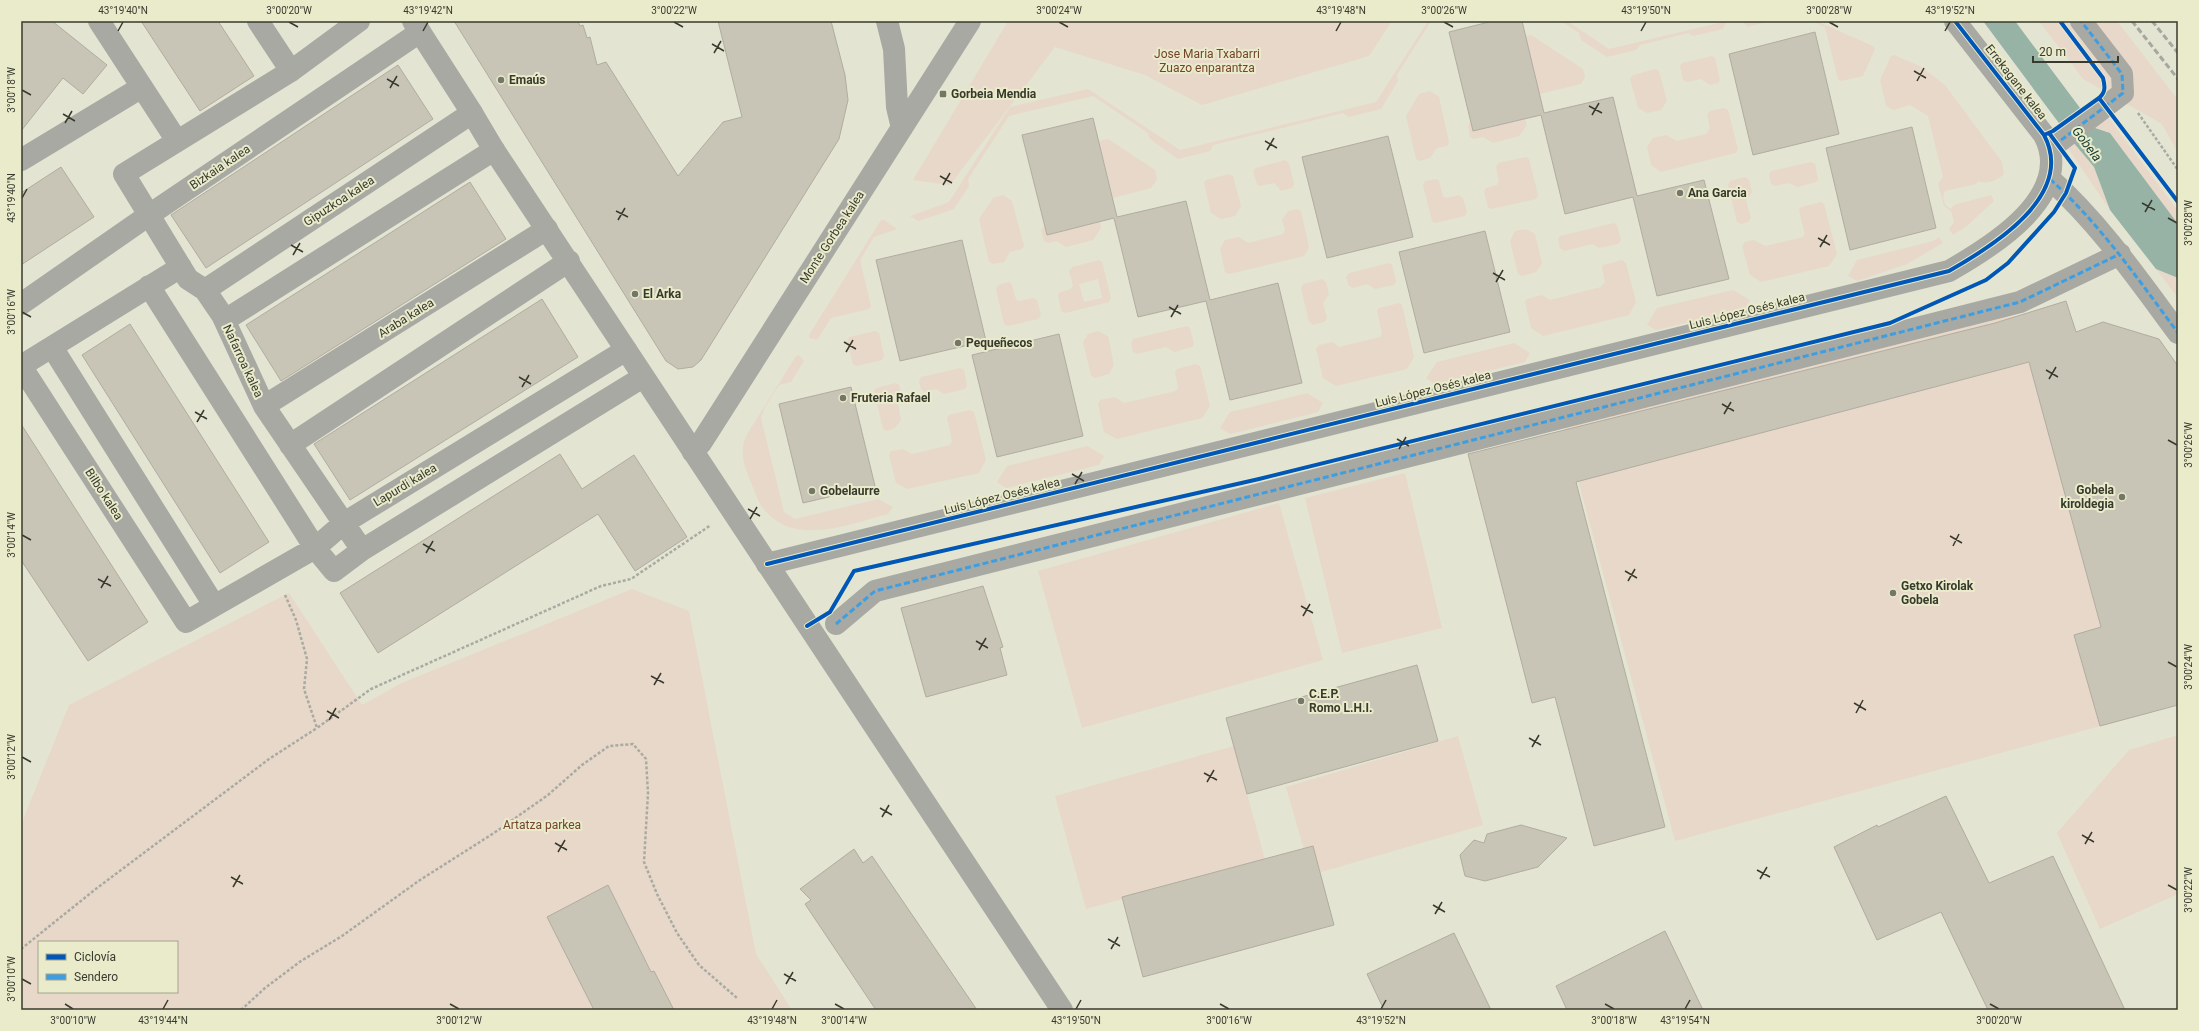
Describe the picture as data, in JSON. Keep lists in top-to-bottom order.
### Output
{
  "streets": {
    "street": [
      "Errekagane kalea",
      "Bizkaia kalea",
      "Gipuzkoa kalea",
      "Monte Gorbea kalea",
      "Luis López Osés kalea",
      "Araba kalea",
      "Nafarroa kalea",
      "Lapurdi kalea",
      "Bilbo kalea"
    ]
  },
  "crossings": [
    ["Errekagane kalea", "Luis López Osés kalea"],
    ["Bizkaia kalea", "Nafarroa kalea"],
    ["Gipuzkoa kalea", "Nafarroa kalea"],
    ["Araba kalea", "Nafarroa kalea"],
    ["Nafarroa kalea", "Lapurdi kalea"],
    ["Lapurdi kalea", "Bilbo kalea"]
  ],
  "water": ["Gobela"],
  "parks": ["Jose Maria Txabarri Zuazo enparantza", "Artatza parkea"],
  "places": {
    "other": [
      "Emaús",
      "Ana Garcia",
      "El Arka",
      "Pequeñecos",
      "Fruteria Rafael",
      "Gobelaurre",
      "Gobela kiroldegia",
      "Getxo Kirolak Gobela",
      "C.E.P. Romo L.H.I."
    ],
    "transit": ["Gorbeia Mendia"]
  },
  "legend": ["Ciclovía", "Sendero"],
  "scale_bar": "20 m",
  "coordinates": [
    "43°19'40\"N",
    "3°00'20\"W",
    "43°19'42\"N",
    "3°00'22\"W",
    "3°00'24\"W",
    "43°19'48\"N",
    "3°00'26\"W",
    "43°19'50\"N",
    "3°00'28\"W",
    "43°19'52\"N",
    "3°00'18\"W",
    "3°00'16\"W",
    "3°00'14\"W",
    "3°00'12\"W",
    "3°00'10\"W",
    "43°19'44\"N",
    "43°19'54\"N"
  ]
}
